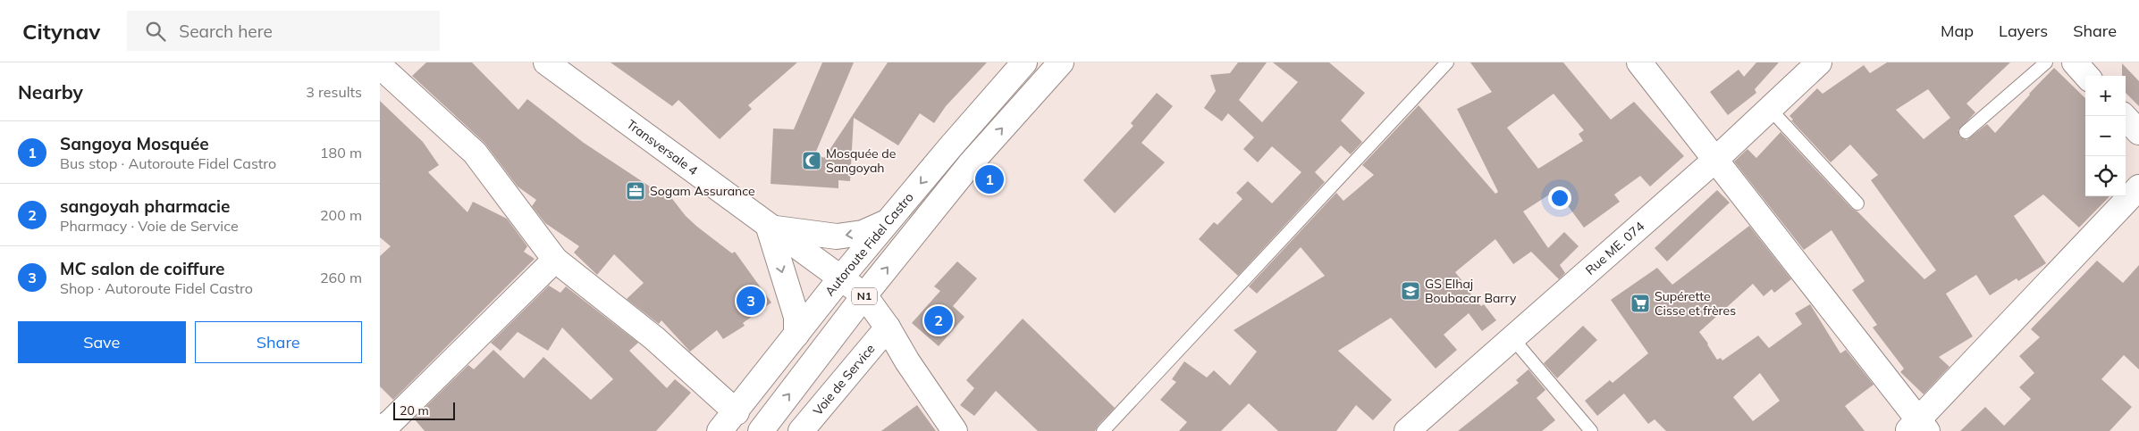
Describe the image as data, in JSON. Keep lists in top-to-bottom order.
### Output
{
  "streets": {
    "main road": [
      "Transversale 4",
      "Autoroute Fidel Castro",
      "Rue ME. 074",
      "N1",
      "Voie de Service"
    ]
  },
  "crossings": [
    ["Transversale 4", "Autoroute Fidel Castro"],
    ["Transversale 4", "N1"],
    ["Transversale 4", "Voie de Service"]
  ],
  "places": {
    "mosque": ["Mosquée de Sangoyah"],
    "office": ["Sogam Assurance"],
    "school or university": ["GS Elhaj Boubacar Barry"],
    "supermarket": ["Supérette Cisse et frères"]
  },
  "scale_bar": "20 m",
  "page": {
    "header": "Citynav",
    "search": "Search here",
    "nav": ["Map", "Layers", "Share"],
    "heading": ["Nearby", "3 results"],
    "map_buttons": ["+", "−"],
    "list": [
      {
        "mark": "1",
        "name": "Sangoya Mosquée",
        "note": "Bus stop · Autoroute Fidel Castro",
        "value": "180 m"
      },
      {
        "mark": "2",
        "name": "sangoyah pharmacie",
        "note": "Pharmacy · Voie de Service",
        "value": "200 m"
      },
      {
        "mark": "3",
        "name": "MC salon de coiffure",
        "note": "Shop · Autoroute Fidel Castro",
        "value": "260 m"
      }
    ],
    "pins": ["1", "3", "2"],
    "buttons": ["Save", "Share"],
    "scale": "20 m"
  }
}
